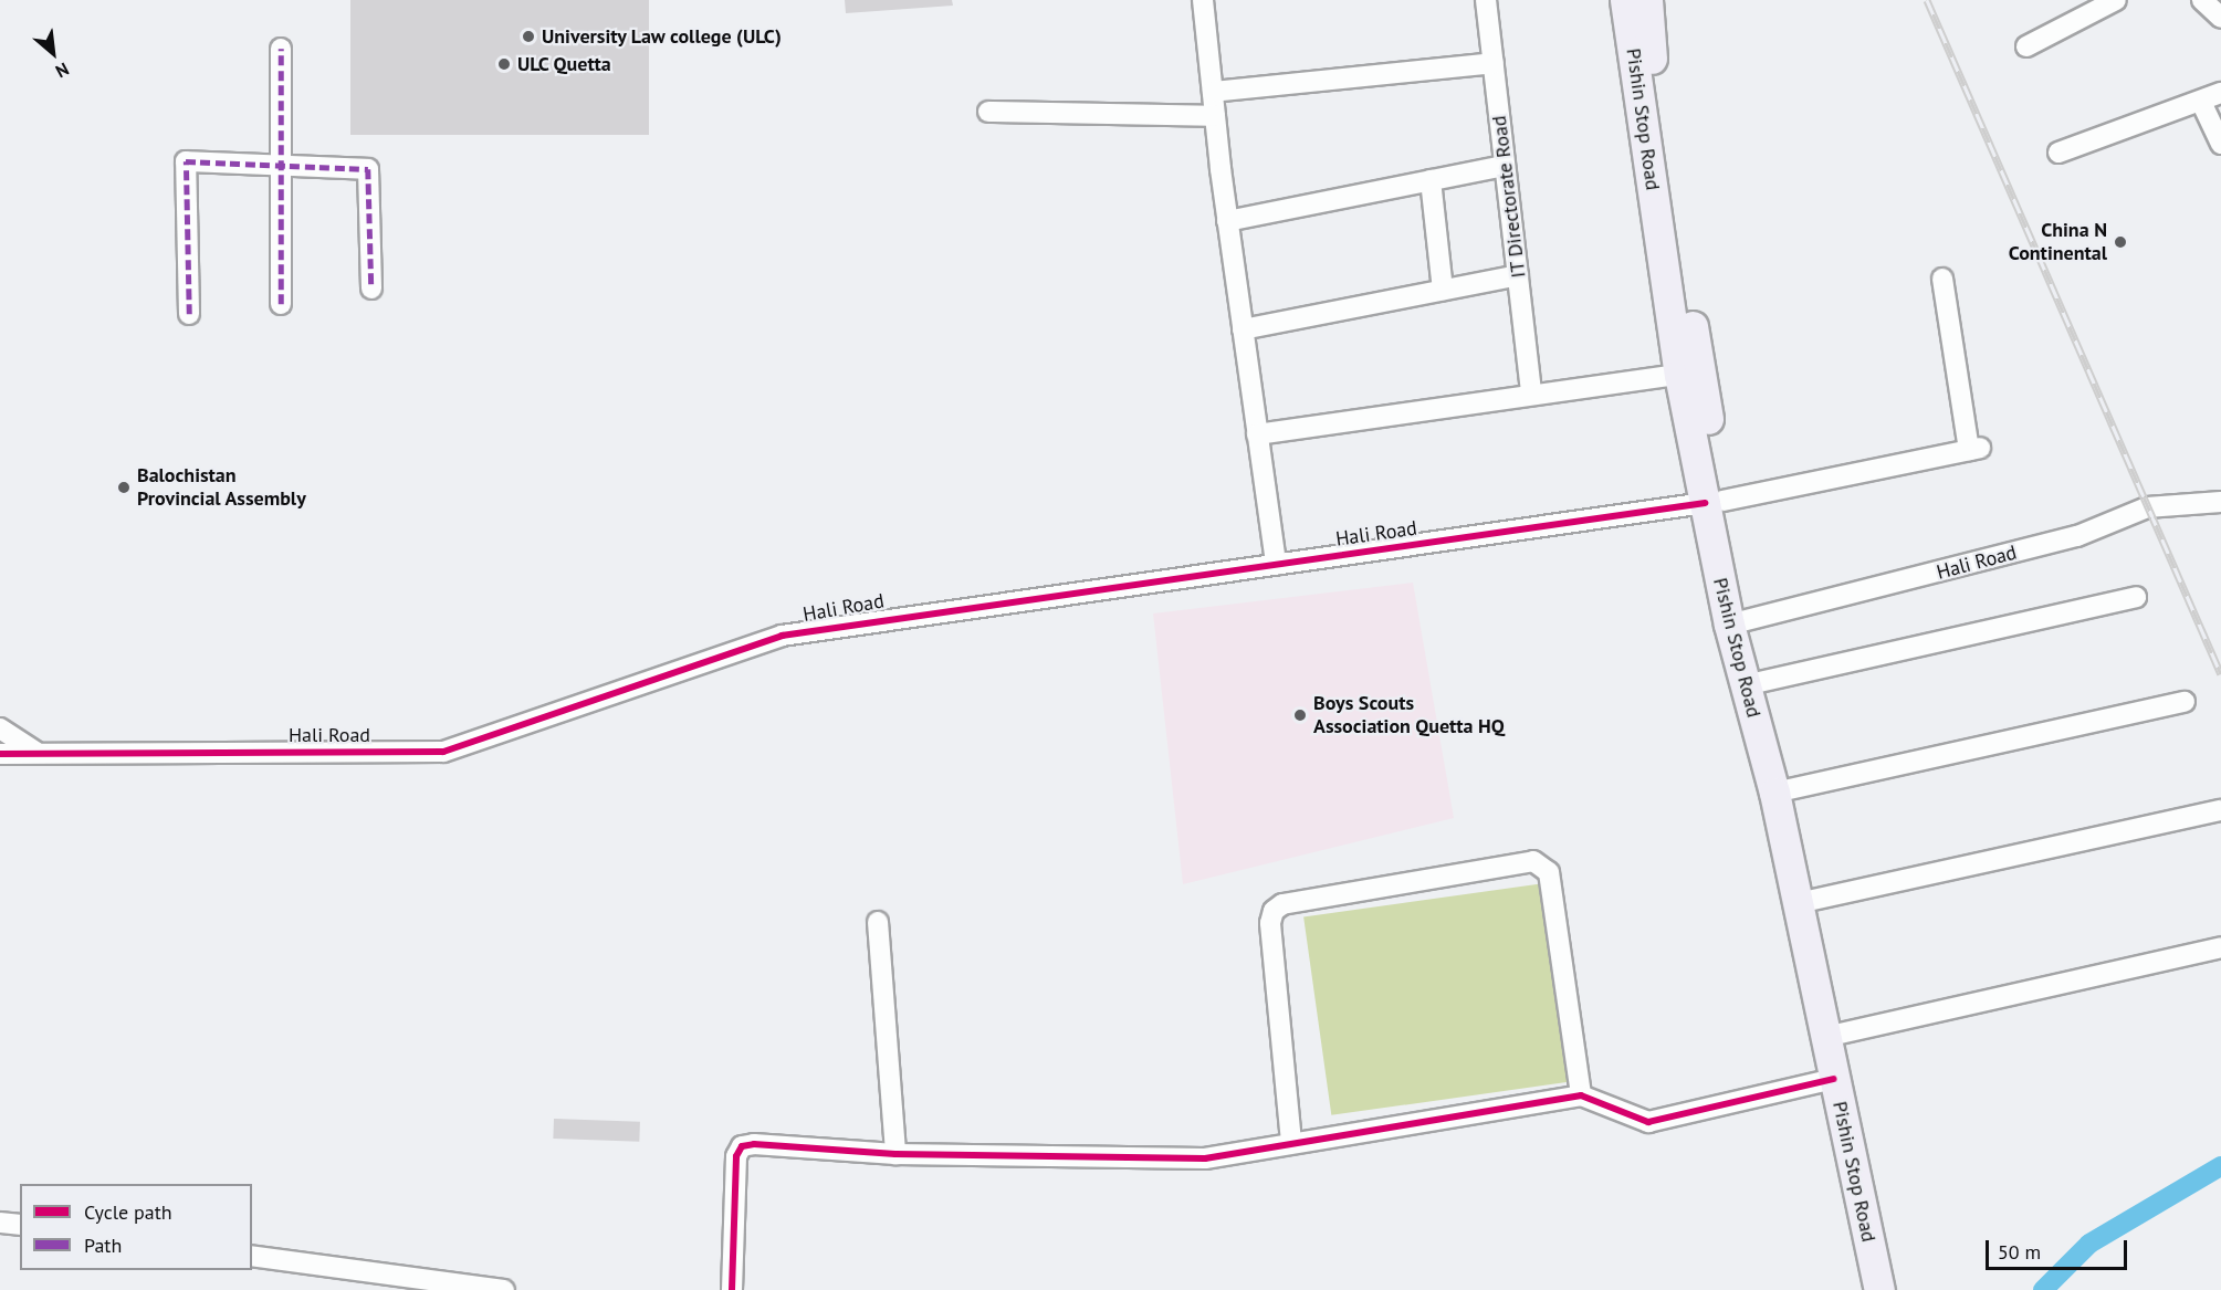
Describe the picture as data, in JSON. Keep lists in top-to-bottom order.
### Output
{
  "streets": {
    "main road": ["Pishin Stop Road"],
    "street": ["IT Directorate Road", "Hali Road"]
  },
  "crossings": [
    ["Pishin Stop Road", "Hali Road"]
  ],
  "places": [
    "University Law college (ULC)",
    "ULC Quetta",
    "China N Continental",
    "Balochistan Provincial Assembly",
    "Boys Scouts Association Quetta HQ"
  ],
  "legend": ["Cycle path", "Path"],
  "scale_bar": "50 m",
  "north": "bottom right"
}
